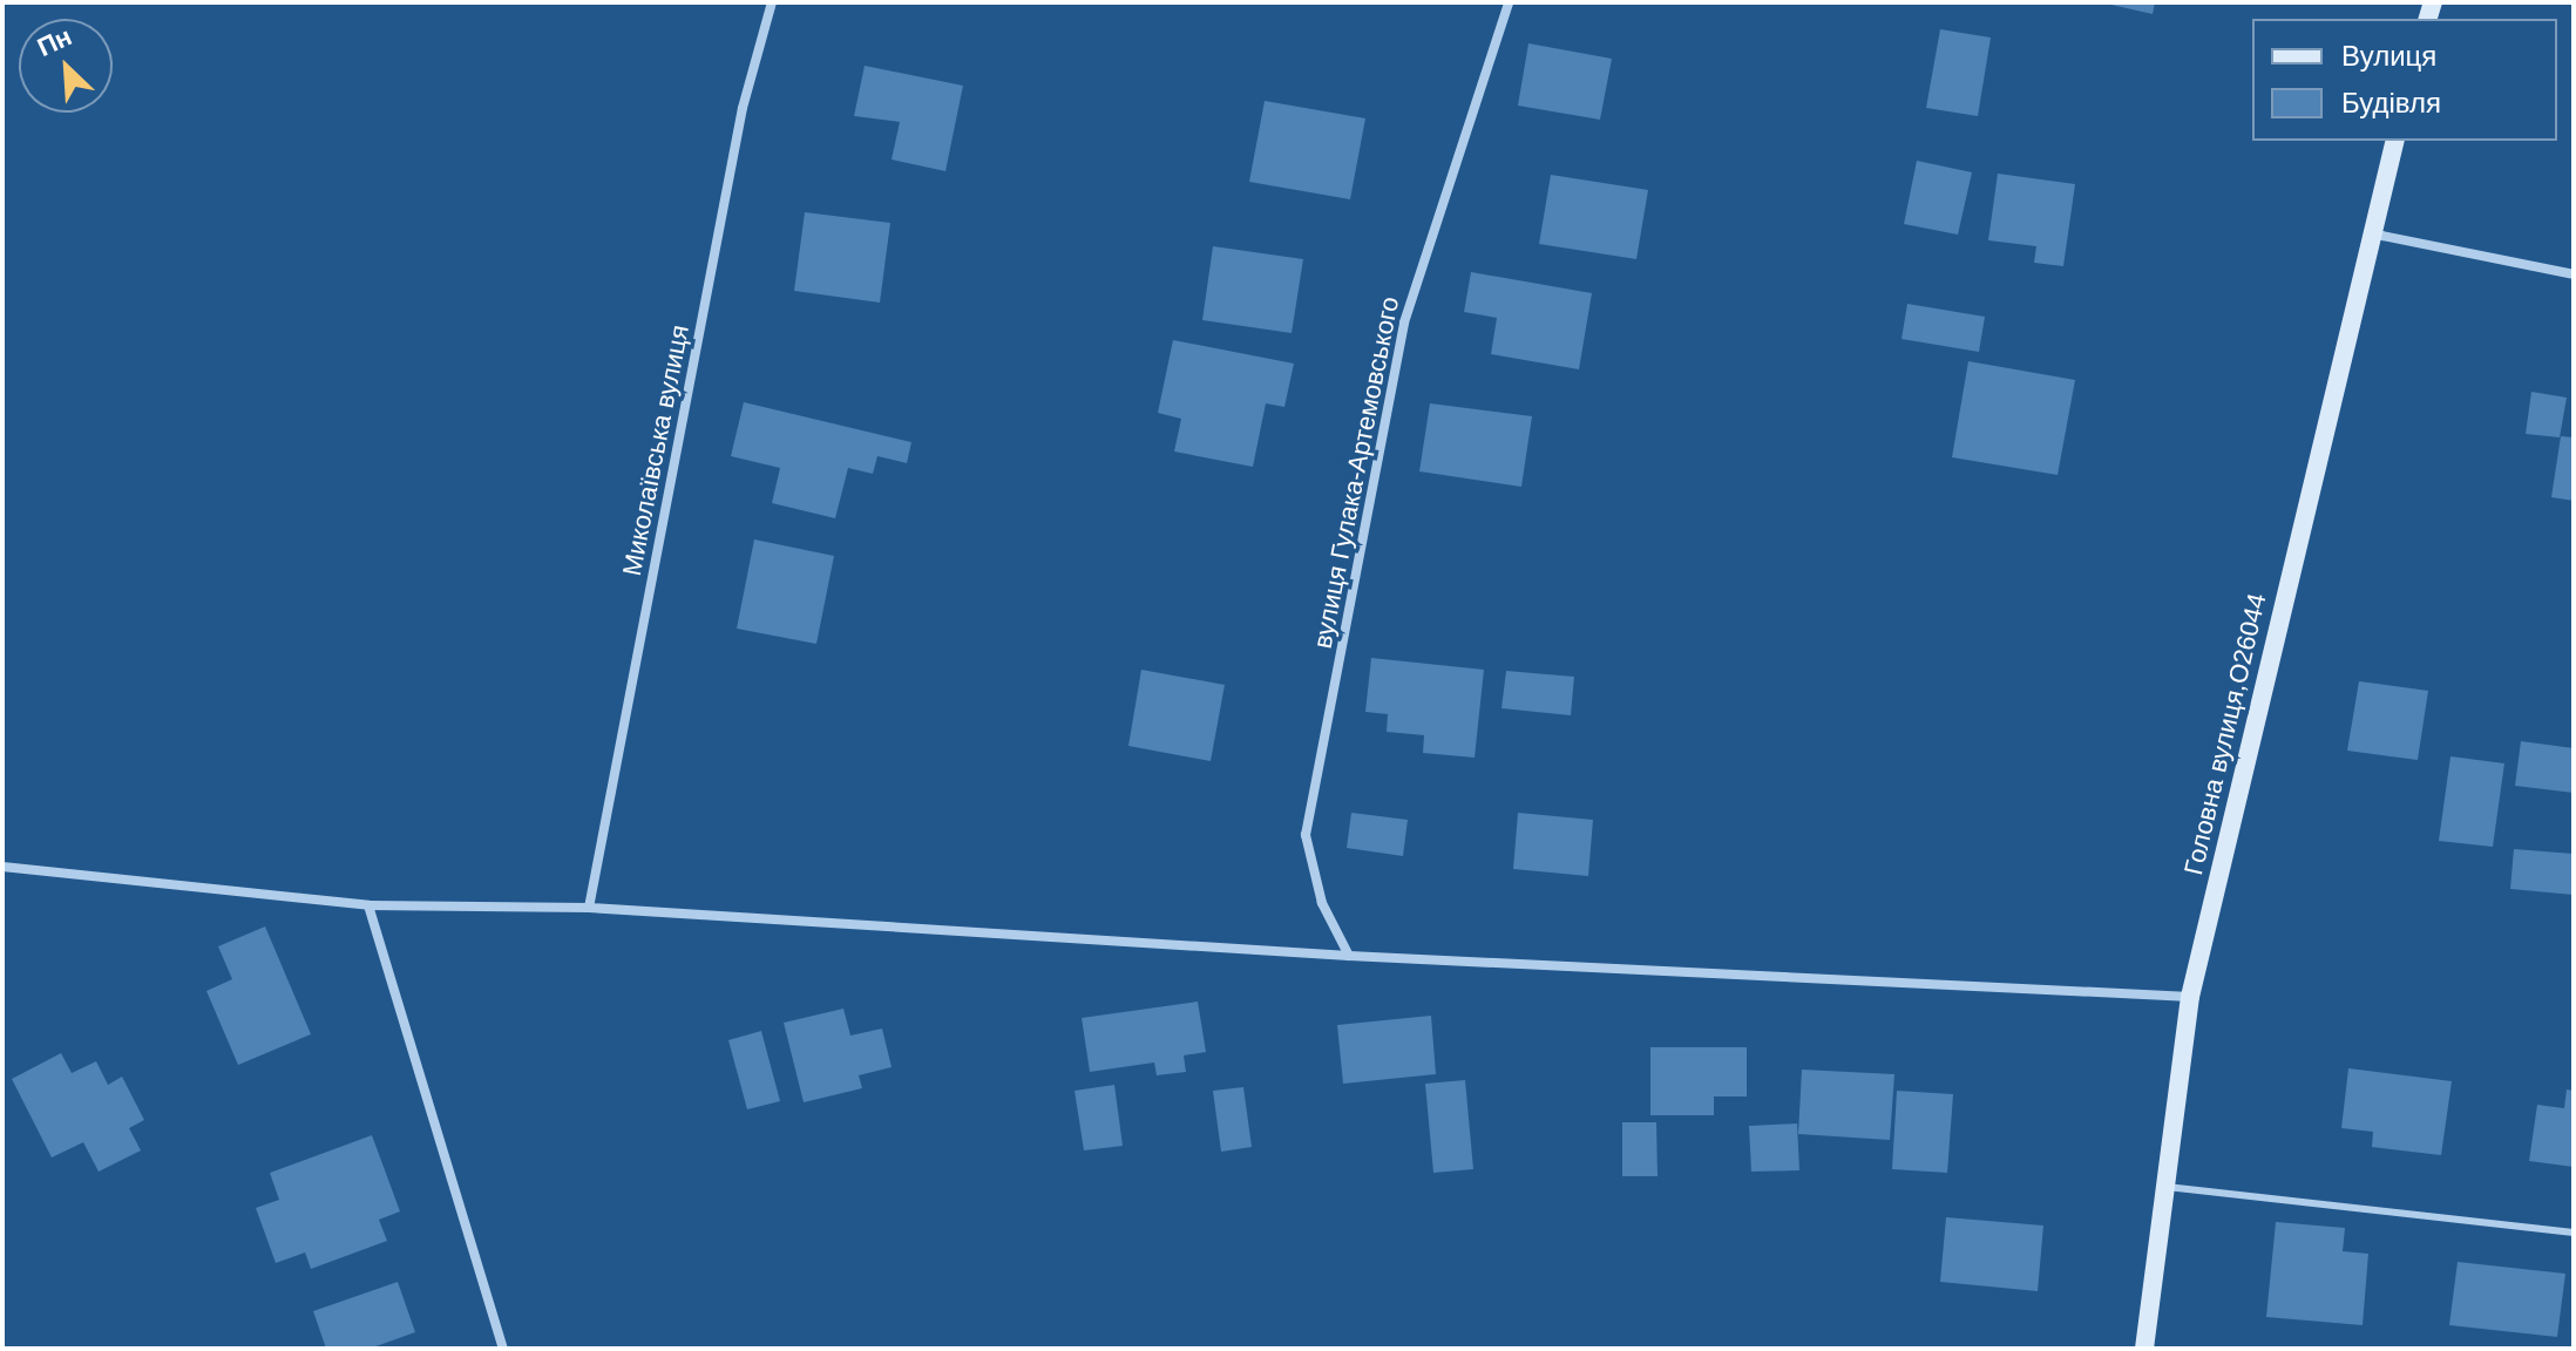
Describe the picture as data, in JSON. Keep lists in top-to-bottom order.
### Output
{
  "streets": {
    "main road": ["Головна вулиця,О26044"],
    "street": ["Миколаївська вулиця", "вулиця Гулака-Артемовського"]
  },
  "legend": ["Вулиця", "Будівля"],
  "north": "top left"
}
